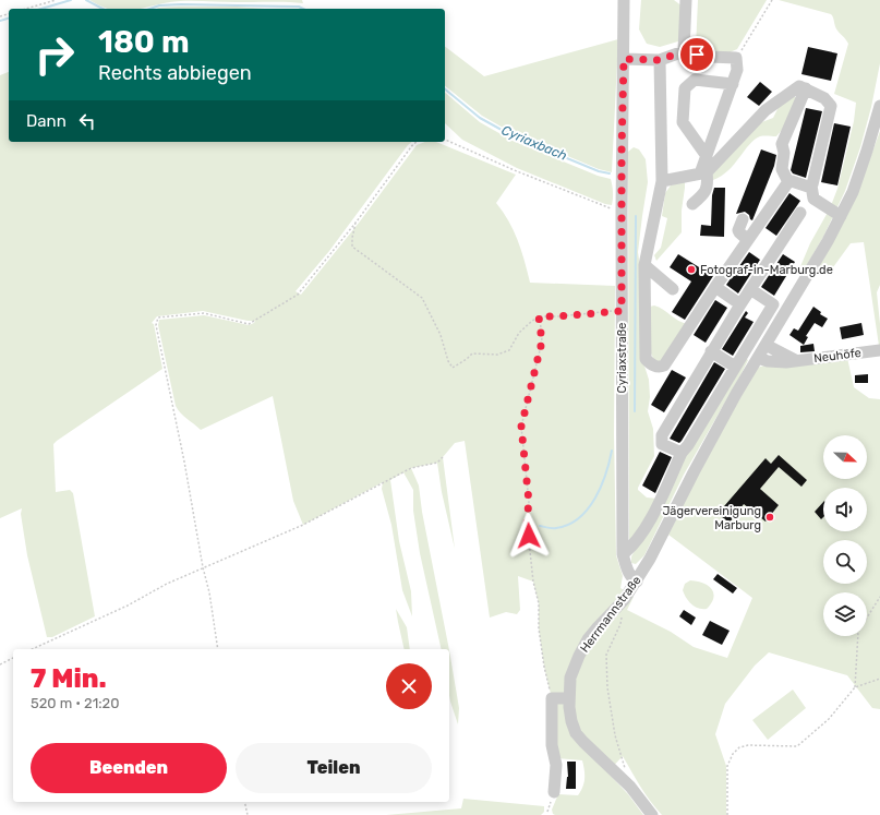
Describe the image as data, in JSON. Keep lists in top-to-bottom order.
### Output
{
  "streets": {
    "street": ["Neuhöfe", "Cyriaxstraße", "Herrmannstraße"]
  },
  "crossings": [
    ["Neuhöfe", "Herrmannstraße"],
    ["Cyriaxstraße", "Herrmannstraße"]
  ],
  "water": ["Cyriaxbach"],
  "places": ["Fotograf-in-Marburg.de", "Jägervereinigung Marburg"],
  "north": "right",
  "page": {
    "turn": ["180 m", "Rechts abbiegen"],
    "then": "Dann",
    "heading": ["7 Min.", "520 m · 21:20"],
    "buttons": ["Beenden", "Teilen"]
  }
}
